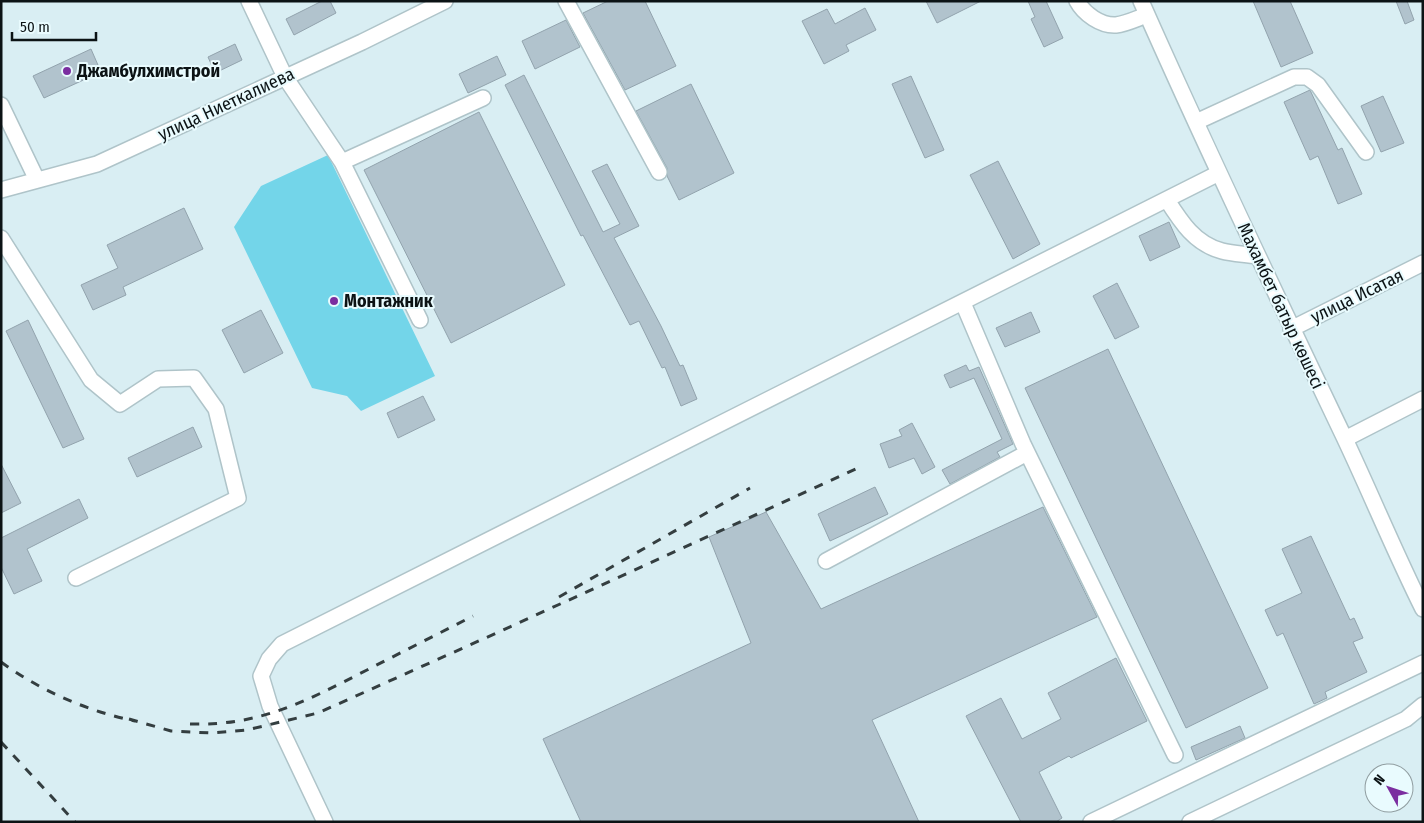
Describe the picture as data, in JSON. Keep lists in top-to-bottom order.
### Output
{
  "streets": {
    "street": ["улица Ниеткалиева", "улица Исатая", "Махамбет батыр көшесі"]
  },
  "crossings": [
    ["улица Исатая", "Махамбет батыр көшесі"]
  ],
  "places": ["Джамбулхимстрой", "Монтажник"],
  "scale_bar": "50 m",
  "north": "top left"
}
